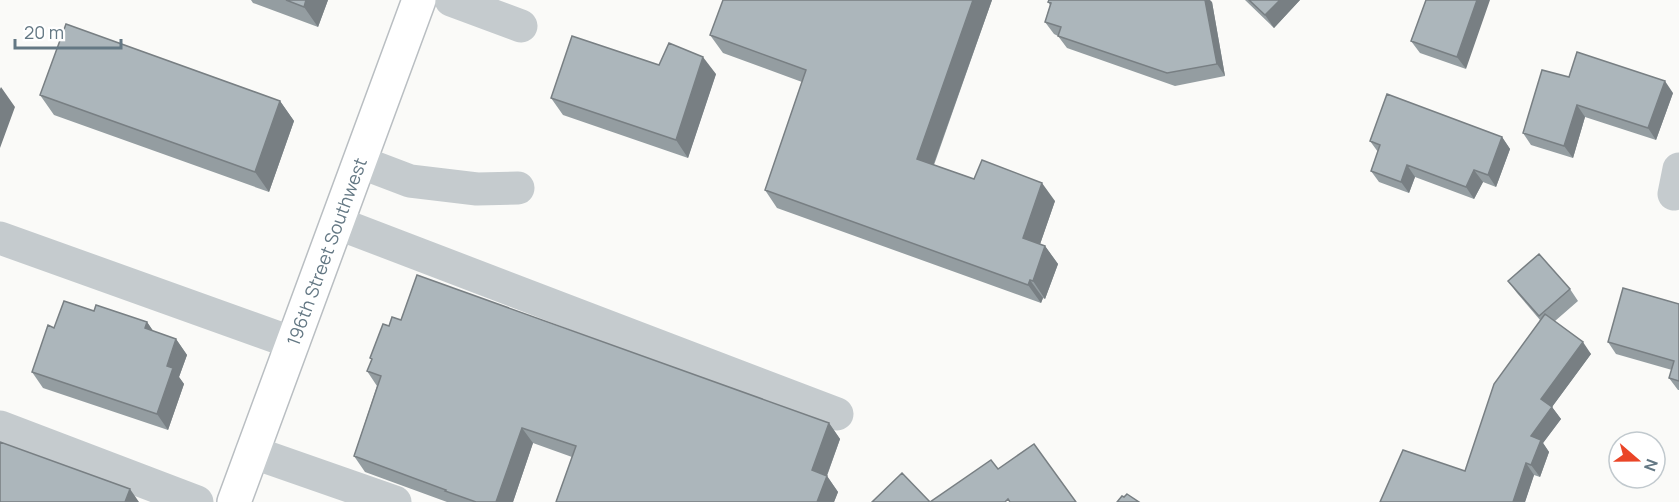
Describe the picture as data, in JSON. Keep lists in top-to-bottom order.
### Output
{
  "streets": {
    "main road": ["196th Street Southwest"]
  },
  "scale_bar": "20 m",
  "north": "right"
}
